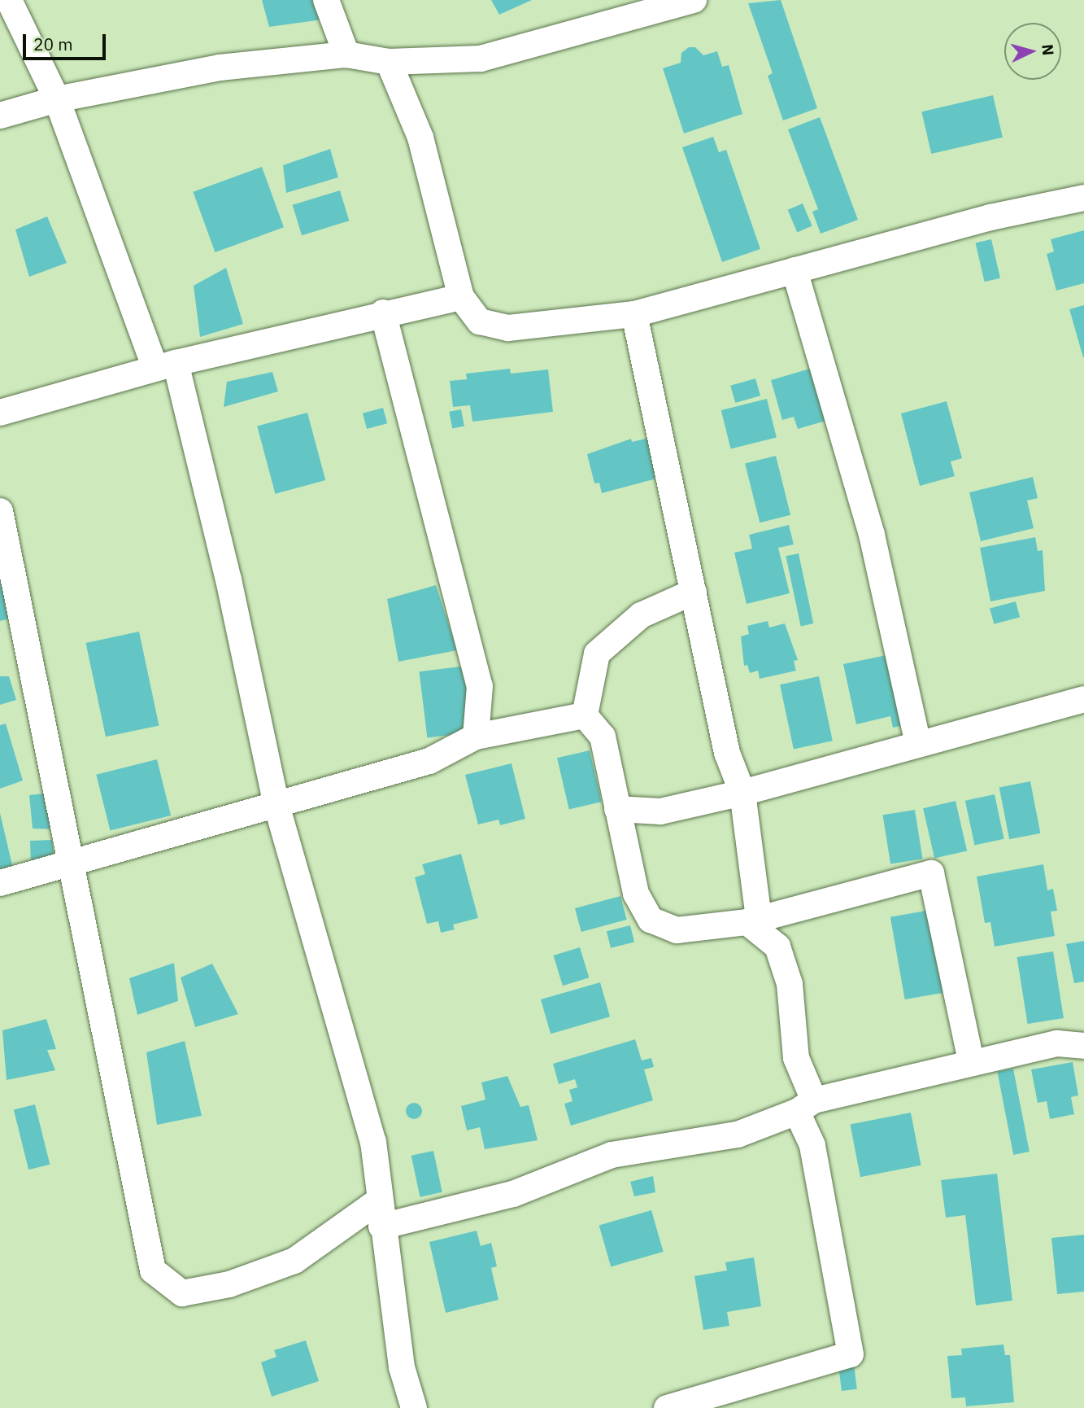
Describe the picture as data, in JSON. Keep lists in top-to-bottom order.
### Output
{
  "scale_bar": "20 m",
  "north": "right"
}
